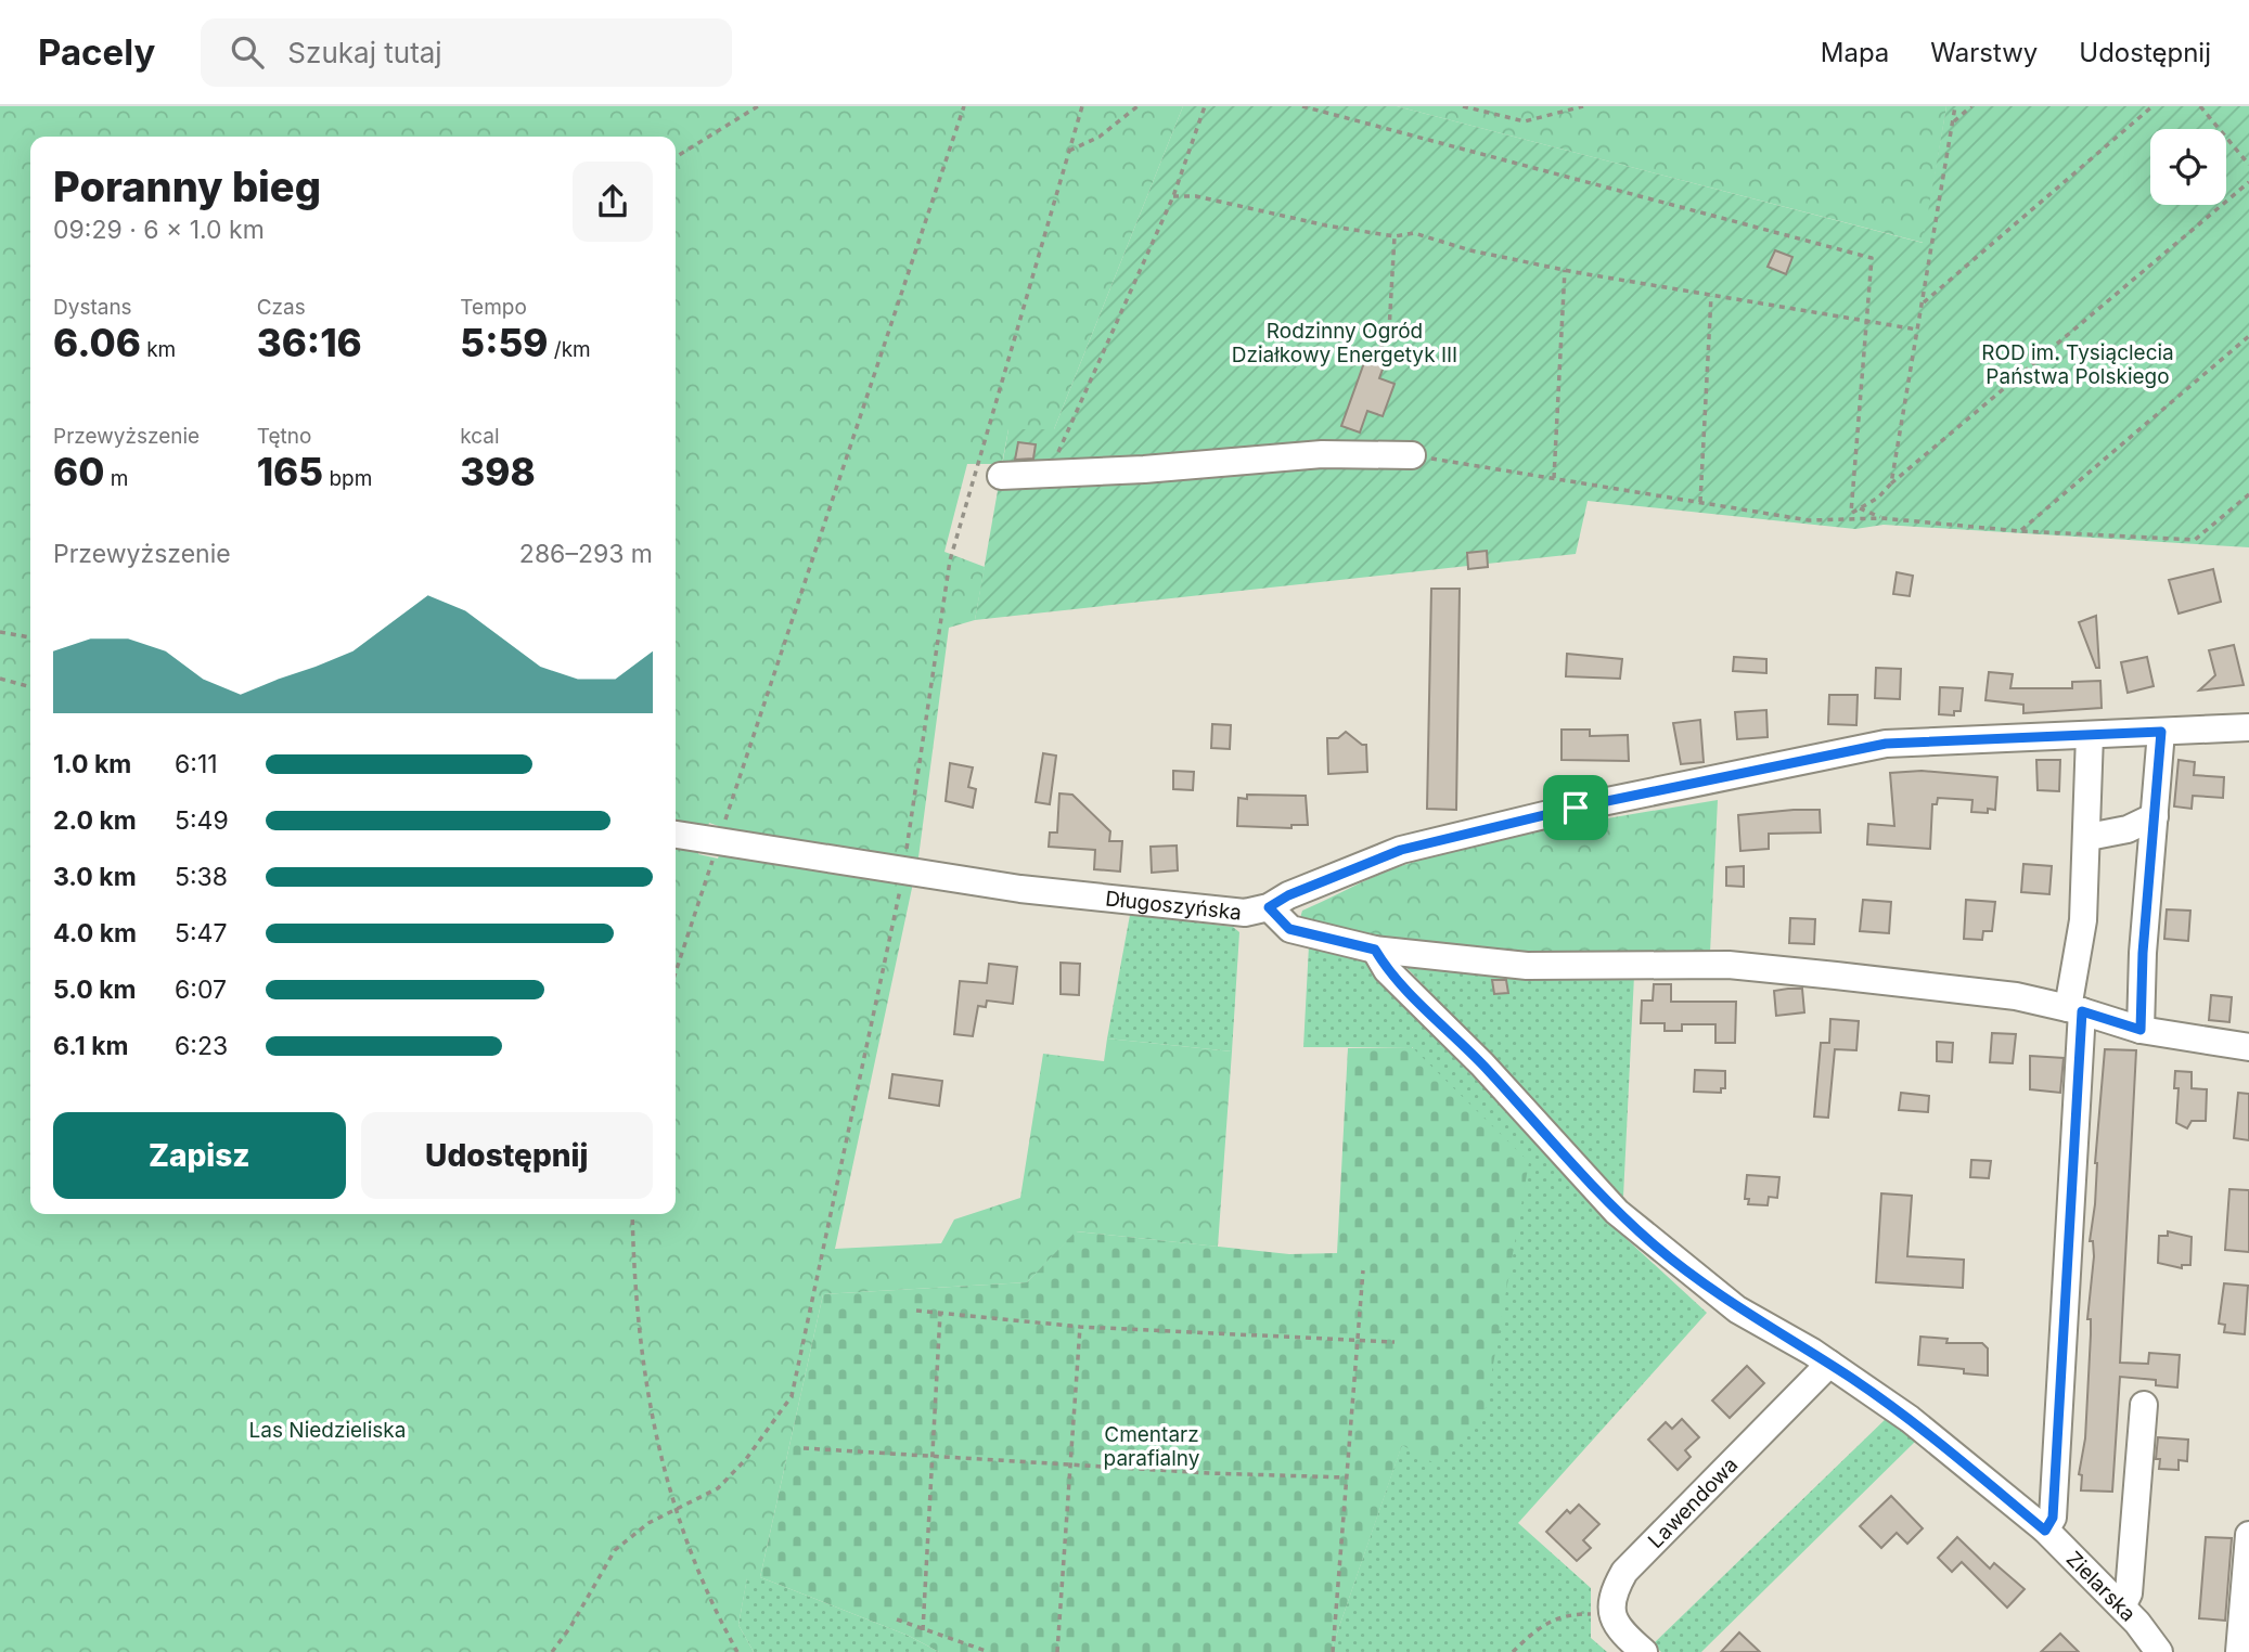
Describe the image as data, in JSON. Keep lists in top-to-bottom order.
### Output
{
  "streets": {
    "street": ["Długoszyńska", "Lawendowa", "Zielarska"]
  },
  "crossings": [
    ["Lawendowa", "Zielarska"]
  ],
  "parks": [
    "Rodzinny Ogród Działkowy Energetyk III",
    "ROD im. Tysiąclecia Państwa Polskiego",
    "Las Niedzieliska",
    "Cmentarz parafialny"
  ],
  "page": {
    "header": "Pacely",
    "search": "Szukaj tutaj",
    "nav": ["Mapa", "Warstwy", "Udostępnij"],
    "heading": ["Poranny bieg", "09:29 · 6 × 1.0 km"],
    "stats": [
      ["Dystans", "6.06 km"],
      ["Czas", "36:16"],
      ["Tempo", "5:59 /km"],
      ["Przewyższenie", "60 m"],
      ["Tętno", "165 bpm"],
      ["kcal", "398"]
    ],
    "chart": ["Przewyższenie", "286–293 m"],
    "list": [
      {
        "name": "1.0 km",
        "note": "6:11"
      },
      {
        "name": "2.0 km",
        "note": "5:49"
      },
      {
        "name": "3.0 km",
        "note": "5:38"
      },
      {
        "name": "4.0 km",
        "note": "5:47"
      },
      {
        "name": "5.0 km",
        "note": "6:07"
      },
      {
        "name": "6.1 km",
        "note": "6:23"
      }
    ],
    "buttons": ["Zapisz", "Udostępnij"]
  }
}
